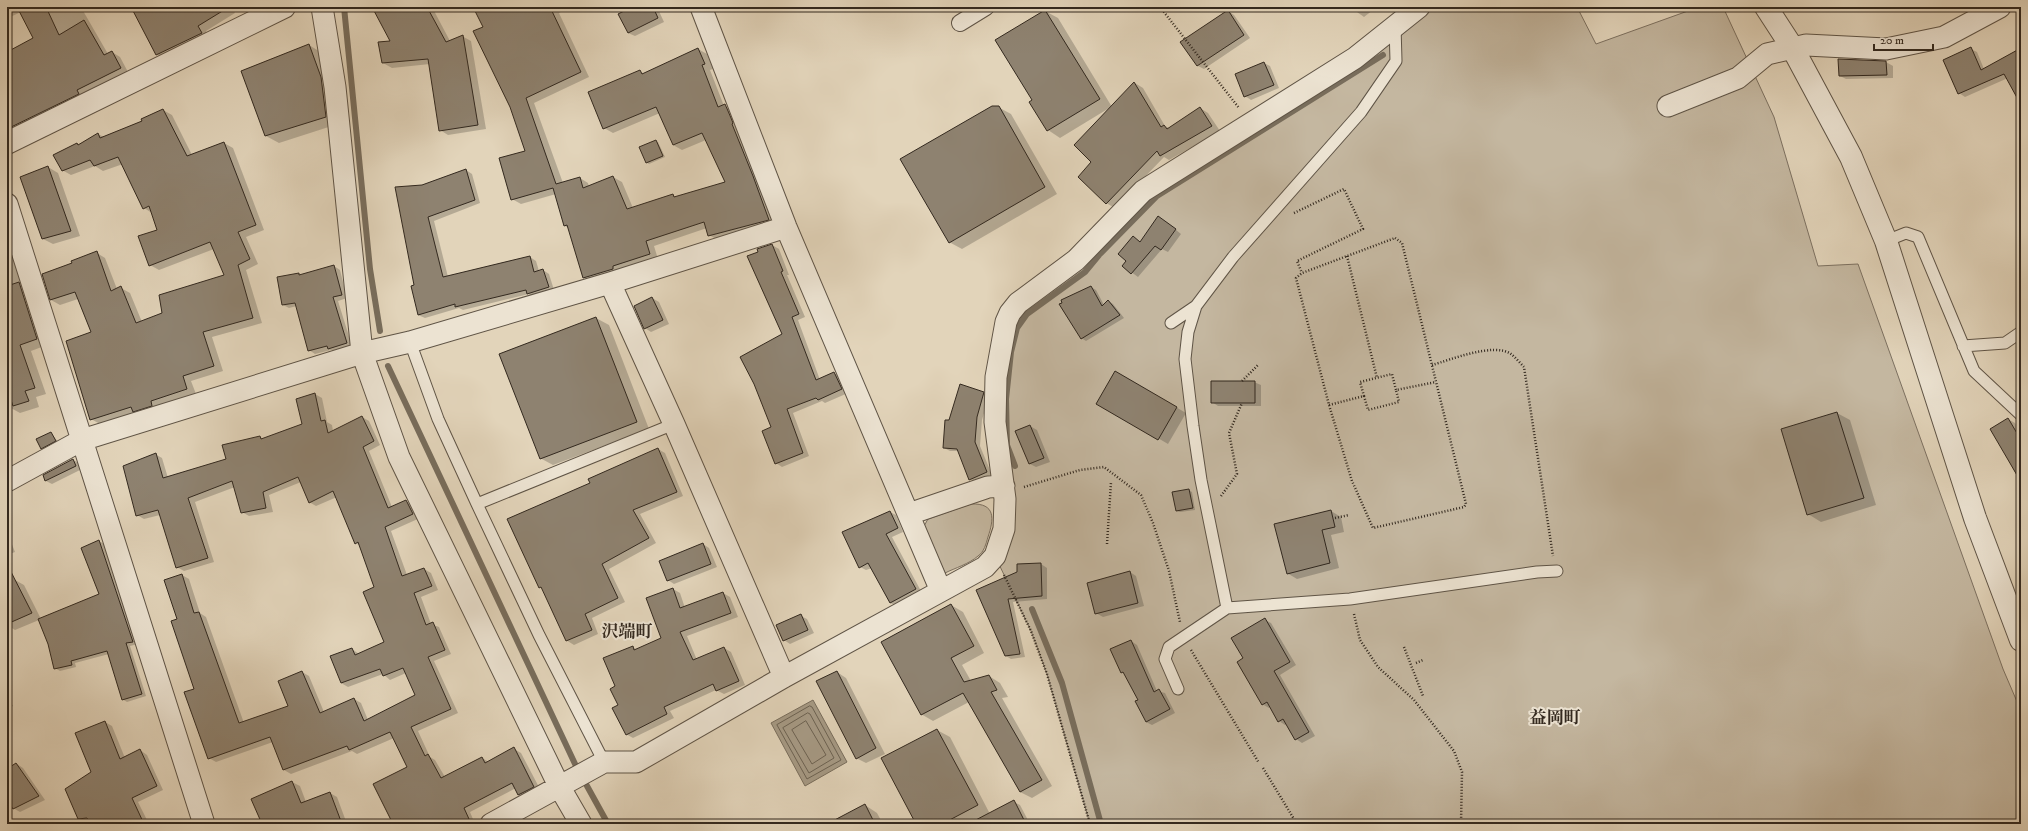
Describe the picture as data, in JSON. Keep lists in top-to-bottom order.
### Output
{
  "districts": ["沢端町", "益岡町"],
  "scale_bar": "20 m"
}
